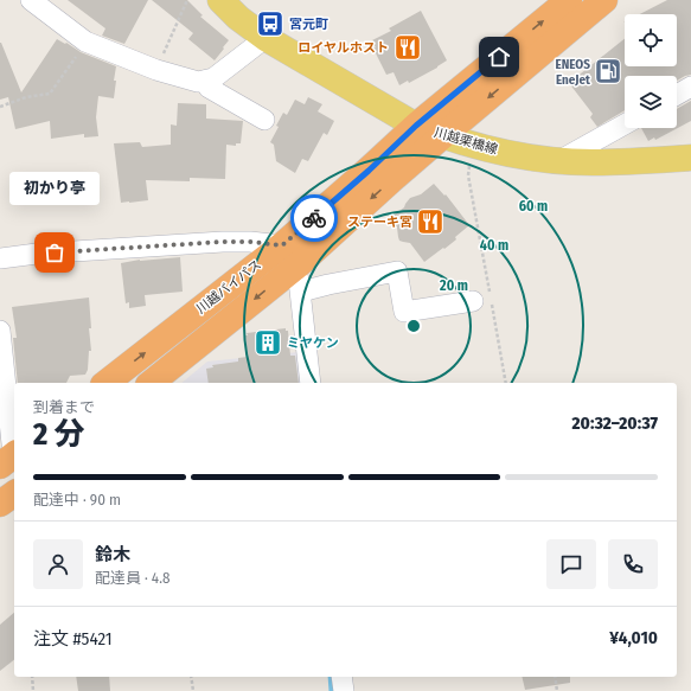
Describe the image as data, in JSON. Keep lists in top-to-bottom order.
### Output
{
  "streets": {
    "highway": ["川越バイパス"],
    "main road": ["川越栗橋線"]
  },
  "crossings": [
    ["川越栗橋線", "川越バイパス"]
  ],
  "places": {
    "bus stop": ["宮元町"],
    "restaurant": ["ロイヤルホスト", "ステーキ宮"],
    "fuel station": ["ENEOS EneJet"],
    "other": ["初かり亭"],
    "building": ["ミヤケン"]
  },
  "page": {
    "bubble": "初かり亭",
    "heading": ["2 分", "到着まで", "20:32–20:37"],
    "panel": [
      "鈴木",
      "配達員 · 4.8",
      "注文 #5421",
      "¥4,010"
    ],
    "bar": "配達中 · 90 m"
  },
  "rings": ["60 m", "40 m", "20 m"]
}
